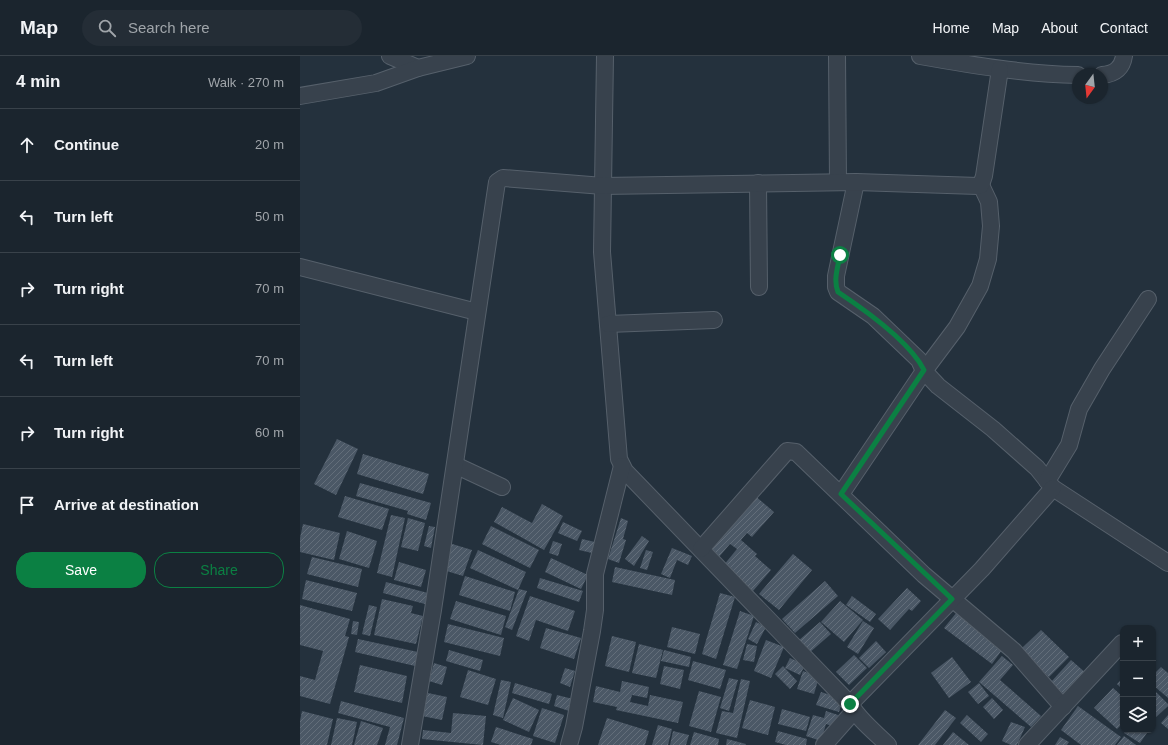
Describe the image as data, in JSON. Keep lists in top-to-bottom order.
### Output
{
  "north": "bottom",
  "page": {
    "header": "Map",
    "search": "Search here",
    "nav": [
      "Home",
      "Map",
      "About",
      "Contact"
    ],
    "heading": ["4 min", "Walk · 270 m"],
    "list": [
      ["Continue", "20 m"],
      ["Turn left", "50 m"],
      ["Turn right", "70 m"],
      ["Turn left", "70 m"],
      ["Turn right", "60 m"],
      "Arrive at destination"
    ],
    "buttons": ["Save", "Share"],
    "map_buttons": ["+", "−"]
  }
}
